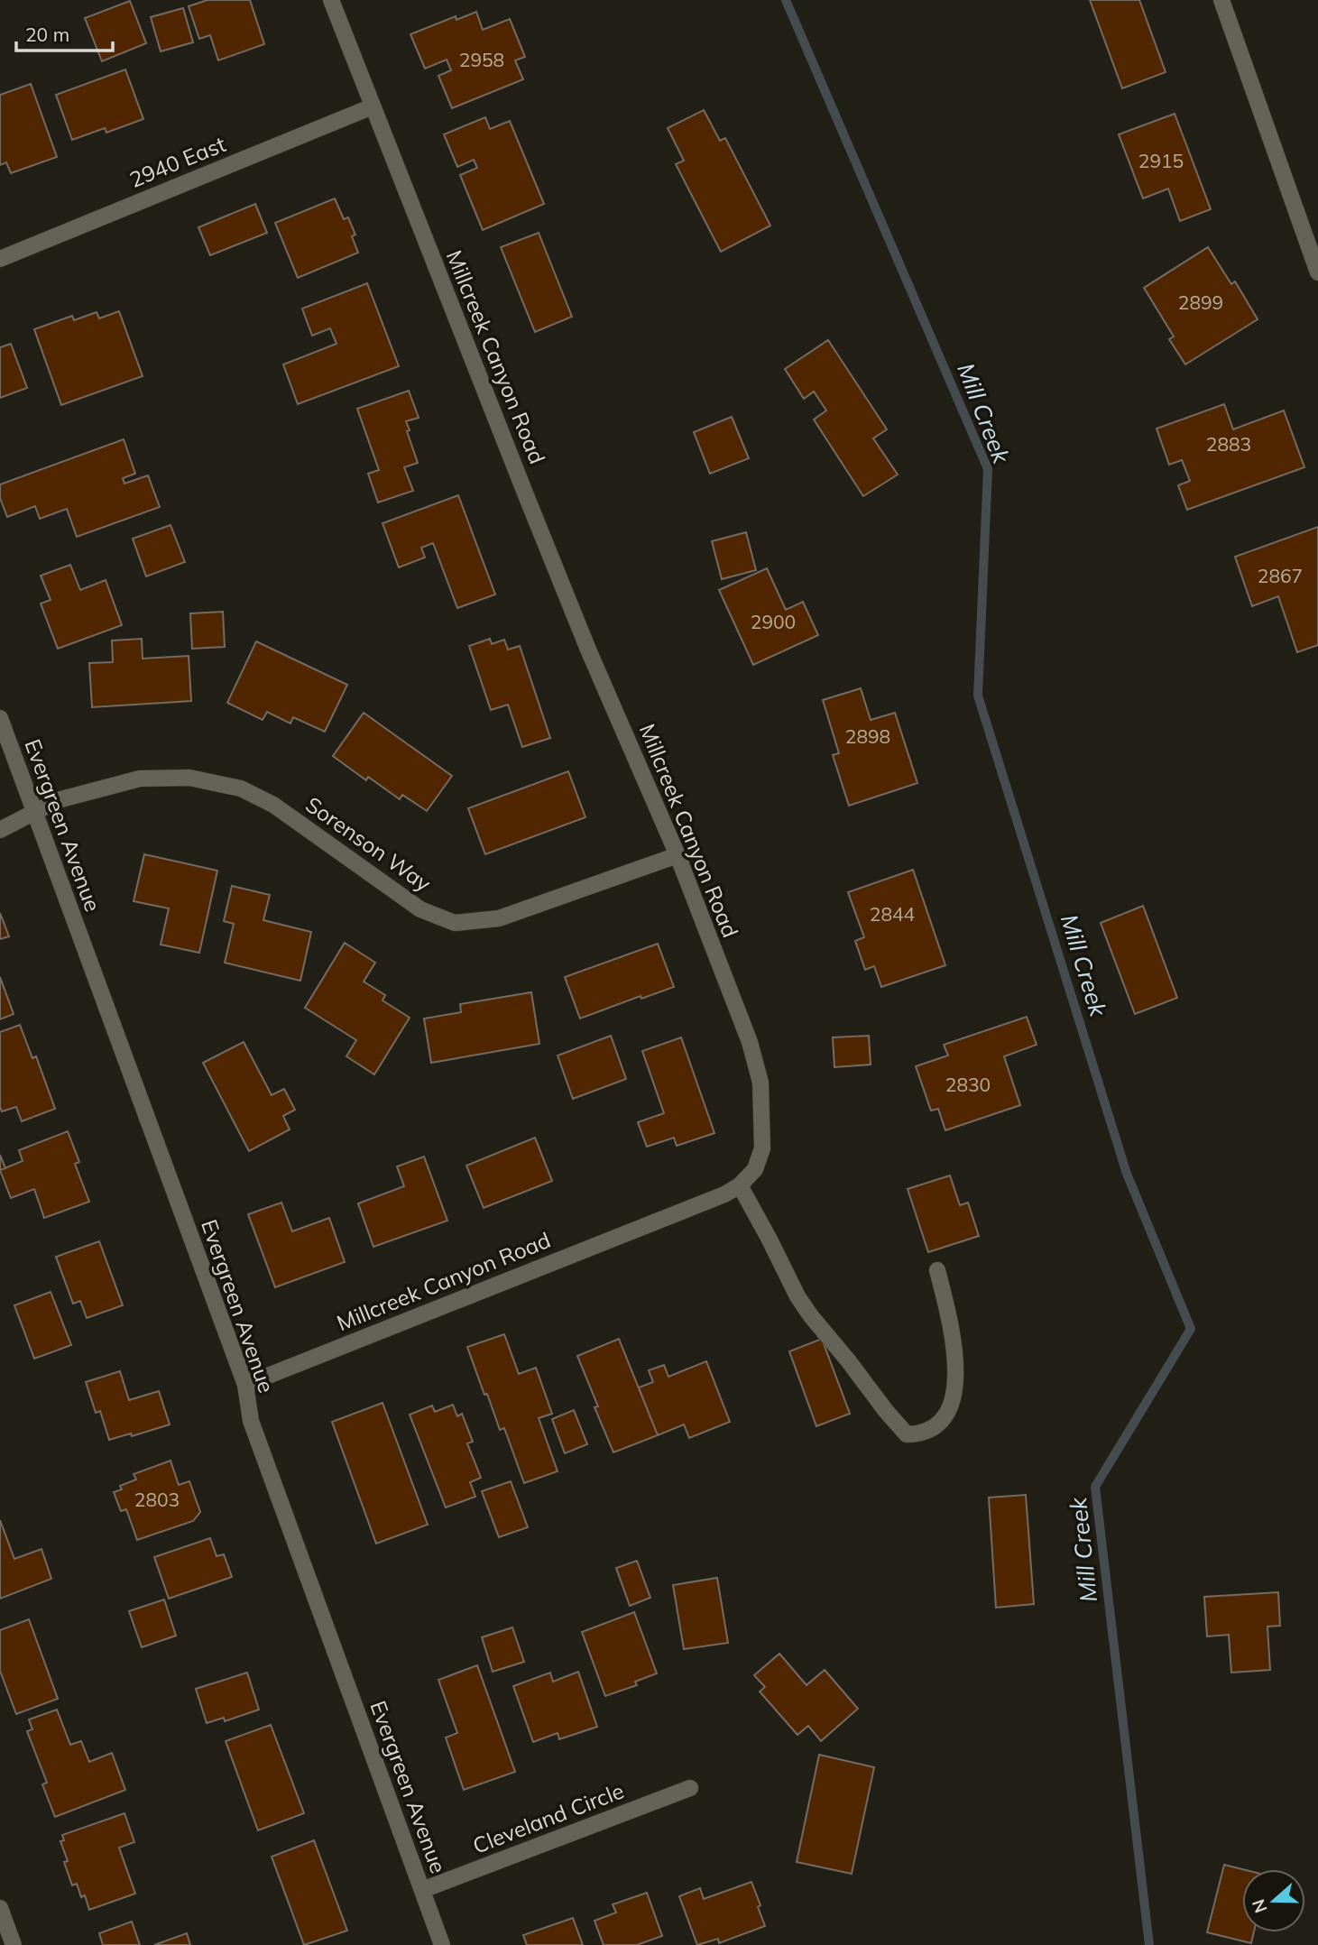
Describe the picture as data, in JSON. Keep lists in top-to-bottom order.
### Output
{
  "streets": {
    "street": [
      "2940 East",
      "Millcreek Canyon Road",
      "Evergreen Avenue",
      "Sorenson Way",
      "Cleveland Circle"
    ]
  },
  "crossings": [
    ["2940 East", "Millcreek Canyon Road"],
    ["Millcreek Canyon Road", "Evergreen Avenue"],
    ["Millcreek Canyon Road", "Sorenson Way"],
    ["Evergreen Avenue", "Sorenson Way"],
    ["Evergreen Avenue", "Cleveland Circle"]
  ],
  "water": ["Mill Creek"],
  "house_numbers": [
    "2958",
    "2915",
    "2899",
    "2883",
    "2867",
    "2900",
    "2898",
    "2844",
    "2830",
    "2803"
  ],
  "scale_bar": "20 m",
  "north": "left"
}
